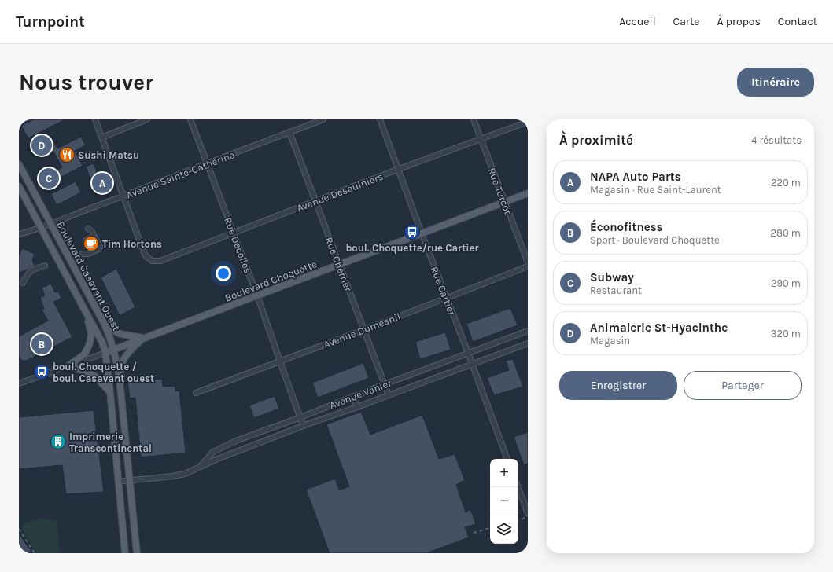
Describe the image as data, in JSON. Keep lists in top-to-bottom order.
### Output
{
  "streets": {
    "main road": ["Boulevard Casavant Ouest", "Boulevard Choquette"],
    "street": [
      "Avenue Sainte-Catherine",
      "Rue Turcot",
      "Avenue Desaulniers",
      "Rue Decelles",
      "Rue Cherrier",
      "Rue Cartier",
      "Avenue Dumesnil",
      "Avenue Vanier"
    ]
  },
  "crossings": [
    ["Avenue Sainte-Catherine", "Avenue Desaulniers"],
    ["Avenue Sainte-Catherine", "Rue Decelles"],
    ["Avenue Sainte-Catherine", "Rue Cherrier"],
    ["Avenue Sainte-Catherine", "Boulevard Casavant Ouest"],
    ["Rue Turcot", "Avenue Desaulniers"],
    ["Rue Turcot", "Boulevard Choquette"],
    ["Avenue Desaulniers", "Rue Decelles"],
    ["Avenue Desaulniers", "Rue Cherrier"],
    ["Avenue Desaulniers", "Rue Cartier"],
    ["Rue Decelles", "Boulevard Choquette"],
    ["Rue Decelles", "Avenue Dumesnil"],
    ["Rue Decelles", "Avenue Vanier"],
    ["Rue Cherrier", "Boulevard Choquette"],
    ["Rue Cherrier", "Avenue Dumesnil"],
    ["Rue Cherrier", "Avenue Vanier"],
    ["Boulevard Casavant Ouest", "Boulevard Choquette"],
    ["Boulevard Casavant Ouest", "Avenue Vanier"],
    ["Boulevard Choquette", "Rue Cartier"],
    ["Rue Cartier", "Avenue Dumesnil"],
    ["Rue Cartier", "Avenue Vanier"]
  ],
  "places": {
    "restaurant": ["Sushi Matsu"],
    "bus stop": ["boul. Choquette/rue Cartier", "boul. Choquette / boul. Casavant ouest"],
    "cafe": ["Tim Hortons"],
    "building": ["Imprimerie Transcontinental"]
  },
  "page": {
    "header": "Turnpoint",
    "nav": [
      "Accueil",
      "Carte",
      "À propos",
      "Contact"
    ],
    "buttons": [
      "Itinéraire",
      ["Enregistrer", "Partager"]
    ],
    "title": "Nous trouver",
    "heading": ["À proximité", "4 résultats"],
    "pins": [
      "D",
      "C",
      "A",
      "B"
    ],
    "list": [
      {
        "mark": "A",
        "name": "NAPA Auto Parts",
        "note": "Magasin · Rue Saint-Laurent",
        "value": "220 m"
      },
      {
        "mark": "B",
        "name": "Éconofitness",
        "note": "Sport · Boulevard Choquette",
        "value": "280 m"
      },
      {
        "mark": "C",
        "name": "Subway",
        "note": "Restaurant",
        "value": "290 m"
      },
      {
        "mark": "D",
        "name": "Animalerie St-Hyacinthe",
        "note": "Magasin",
        "value": "320 m"
      }
    ],
    "map_buttons": ["+", "−"]
  }
}
